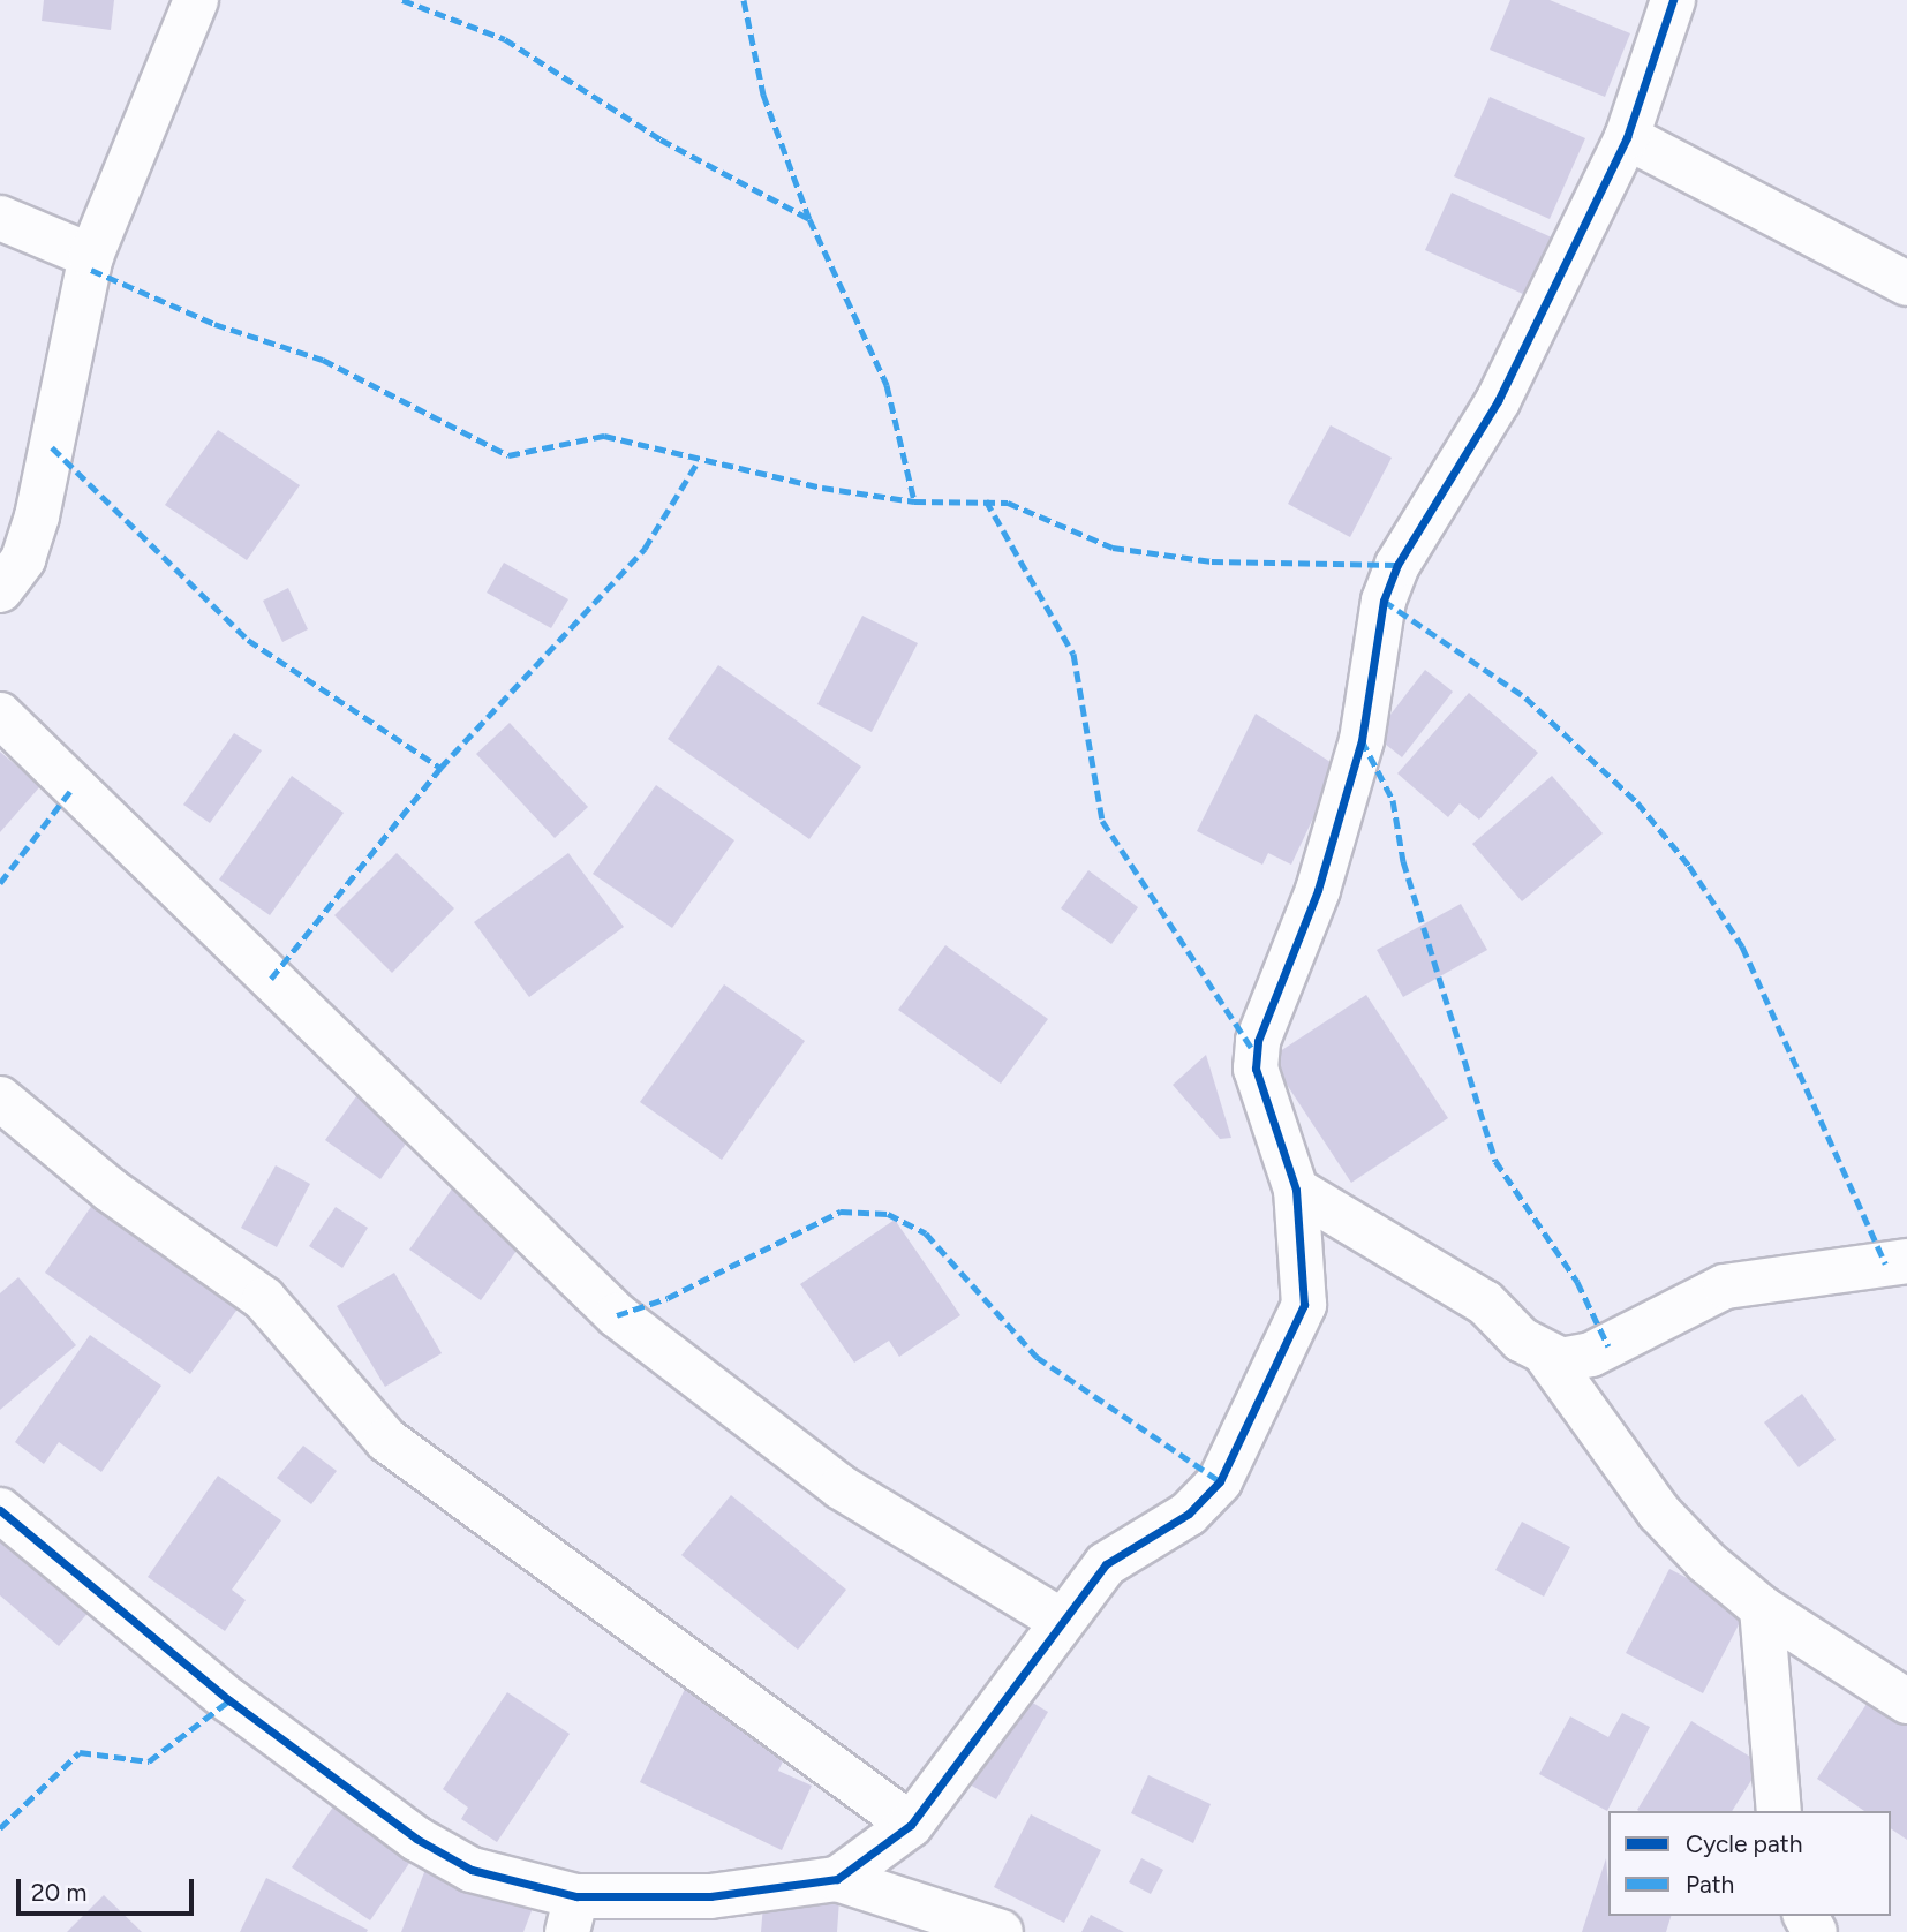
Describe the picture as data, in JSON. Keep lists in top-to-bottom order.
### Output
{
  "legend": ["Cycle path", "Path"],
  "scale_bar": "20 m"
}
